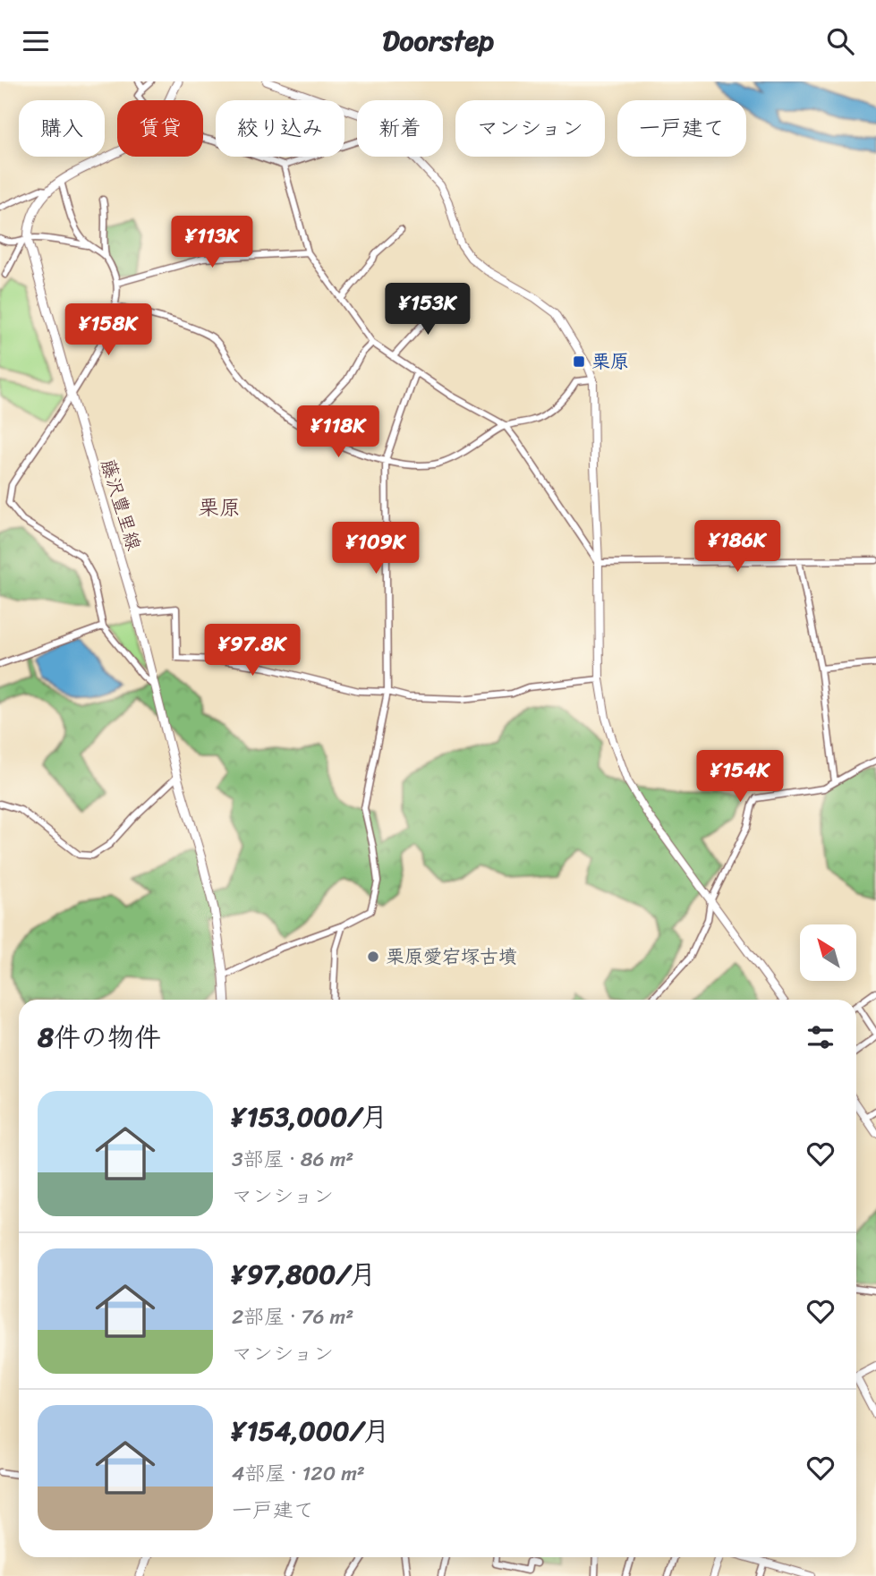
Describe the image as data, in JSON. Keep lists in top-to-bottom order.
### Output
{
  "streets": {
    "main road": ["藤沢豊里線"]
  },
  "districts": ["栗原"],
  "places": {
    "transit": ["栗原"],
    "other": ["栗原愛宕塚古墳"]
  },
  "north": "top left",
  "page": {
    "header": "Doorstep",
    "chip": [
      "購入",
      "賃貸",
      "絞り込み",
      "新着",
      "マンション",
      "一戸建て"
    ],
    "price": [
      "¥113K",
      "¥153K",
      "¥158K",
      "¥118K",
      "¥186K",
      "¥109K",
      "¥97.8K",
      "¥154K"
    ],
    "heading": "8件の物件",
    "list": [
      {
        "name": "¥153,000/月",
        "note": "3部屋 · 86 m² · マンション"
      },
      {
        "name": "¥97,800/月",
        "note": "2部屋 · 76 m² · マンション"
      },
      {
        "name": "¥154,000/月",
        "note": "4部屋 · 120 m² · 一戸建て"
      }
    ]
  }
}
